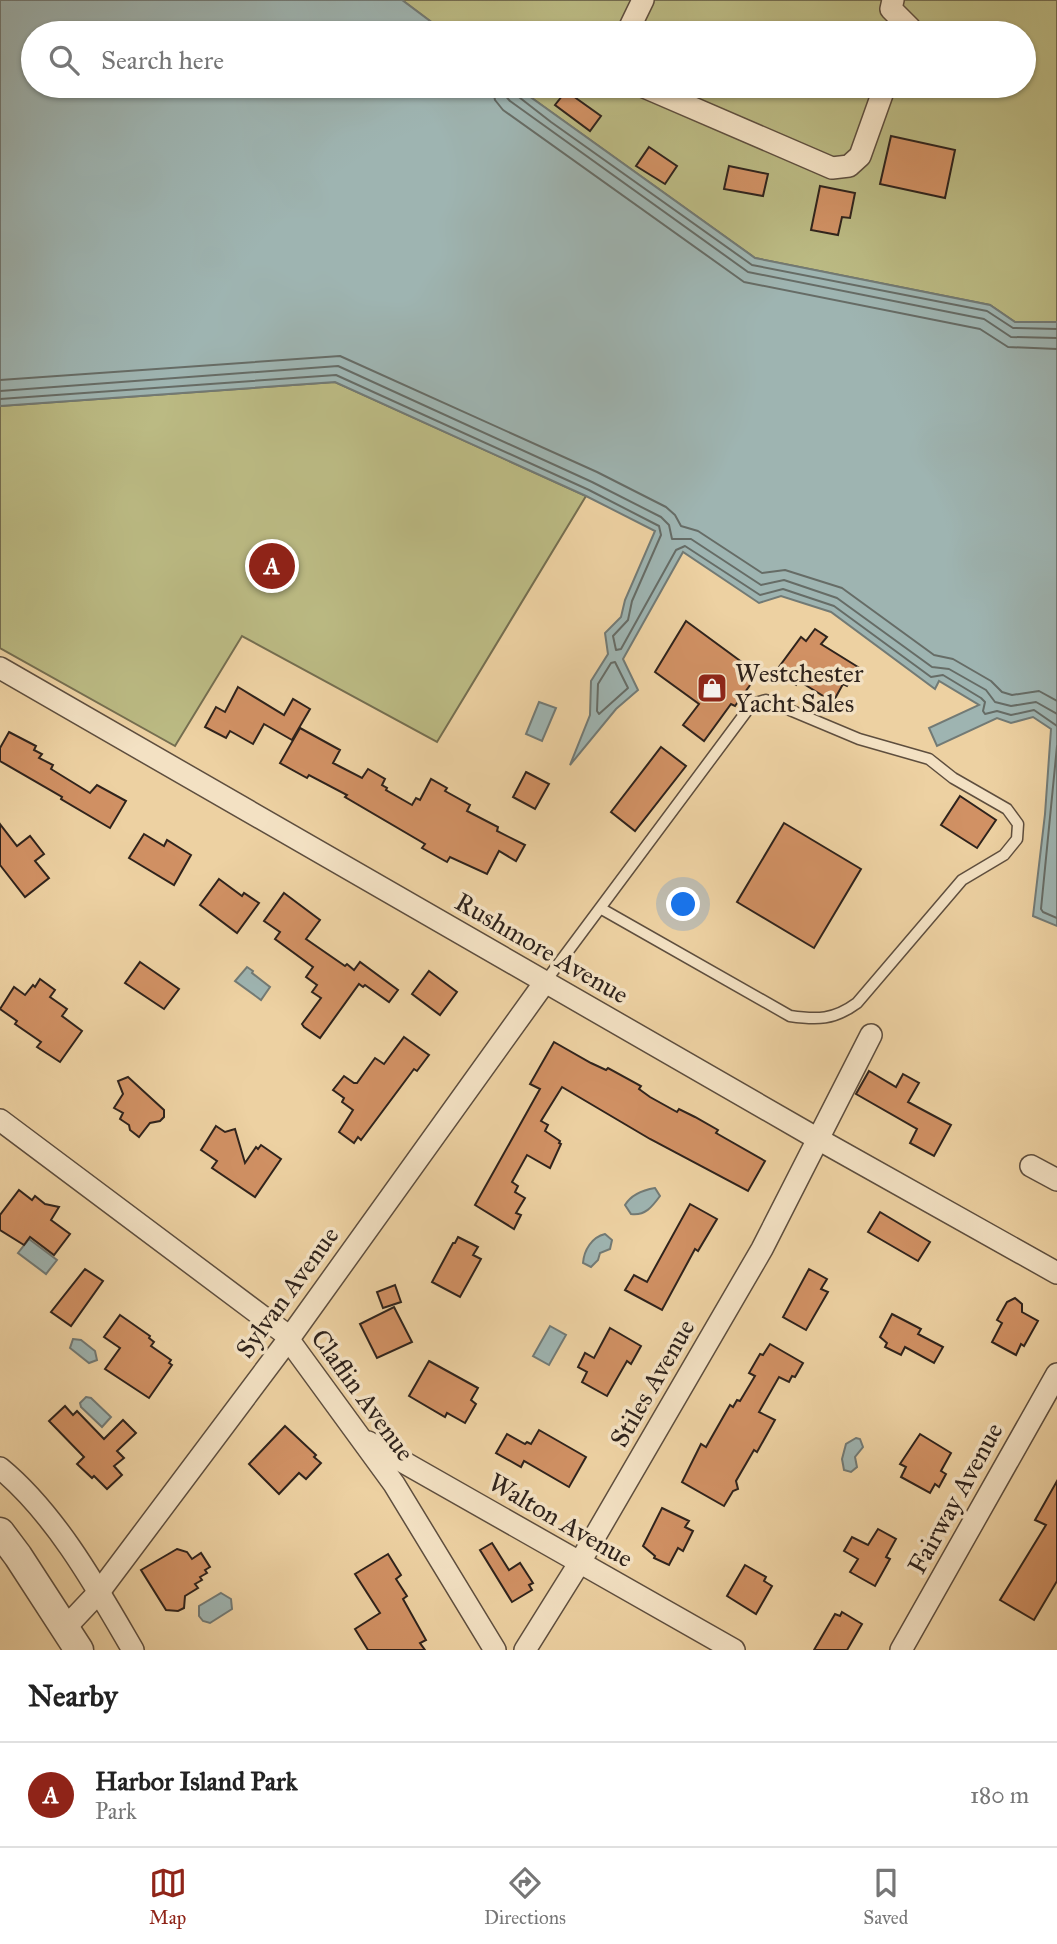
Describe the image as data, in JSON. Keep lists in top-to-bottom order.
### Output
{
  "streets": {
    "street": [
      "Rushmore Avenue",
      "Sylvan Avenue",
      "Stiles Avenue",
      "Claflin Avenue",
      "Fairway Avenue",
      "Walton Avenue"
    ]
  },
  "crossings": [
    ["Rushmore Avenue", "Sylvan Avenue"],
    ["Rushmore Avenue", "Stiles Avenue"],
    ["Sylvan Avenue", "Claflin Avenue"],
    ["Stiles Avenue", "Walton Avenue"],
    ["Claflin Avenue", "Walton Avenue"]
  ],
  "places": {
    "shop": ["Westchester Yacht Sales"]
  },
  "page": {
    "search": "Search here",
    "pins": "A",
    "heading": "Nearby",
    "list": [
      {
        "mark": "A",
        "name": "Harbor Island Park",
        "note": "Park",
        "value": "180 m"
      }
    ],
    "nav": ["Map", "Directions", "Saved"]
  }
}
